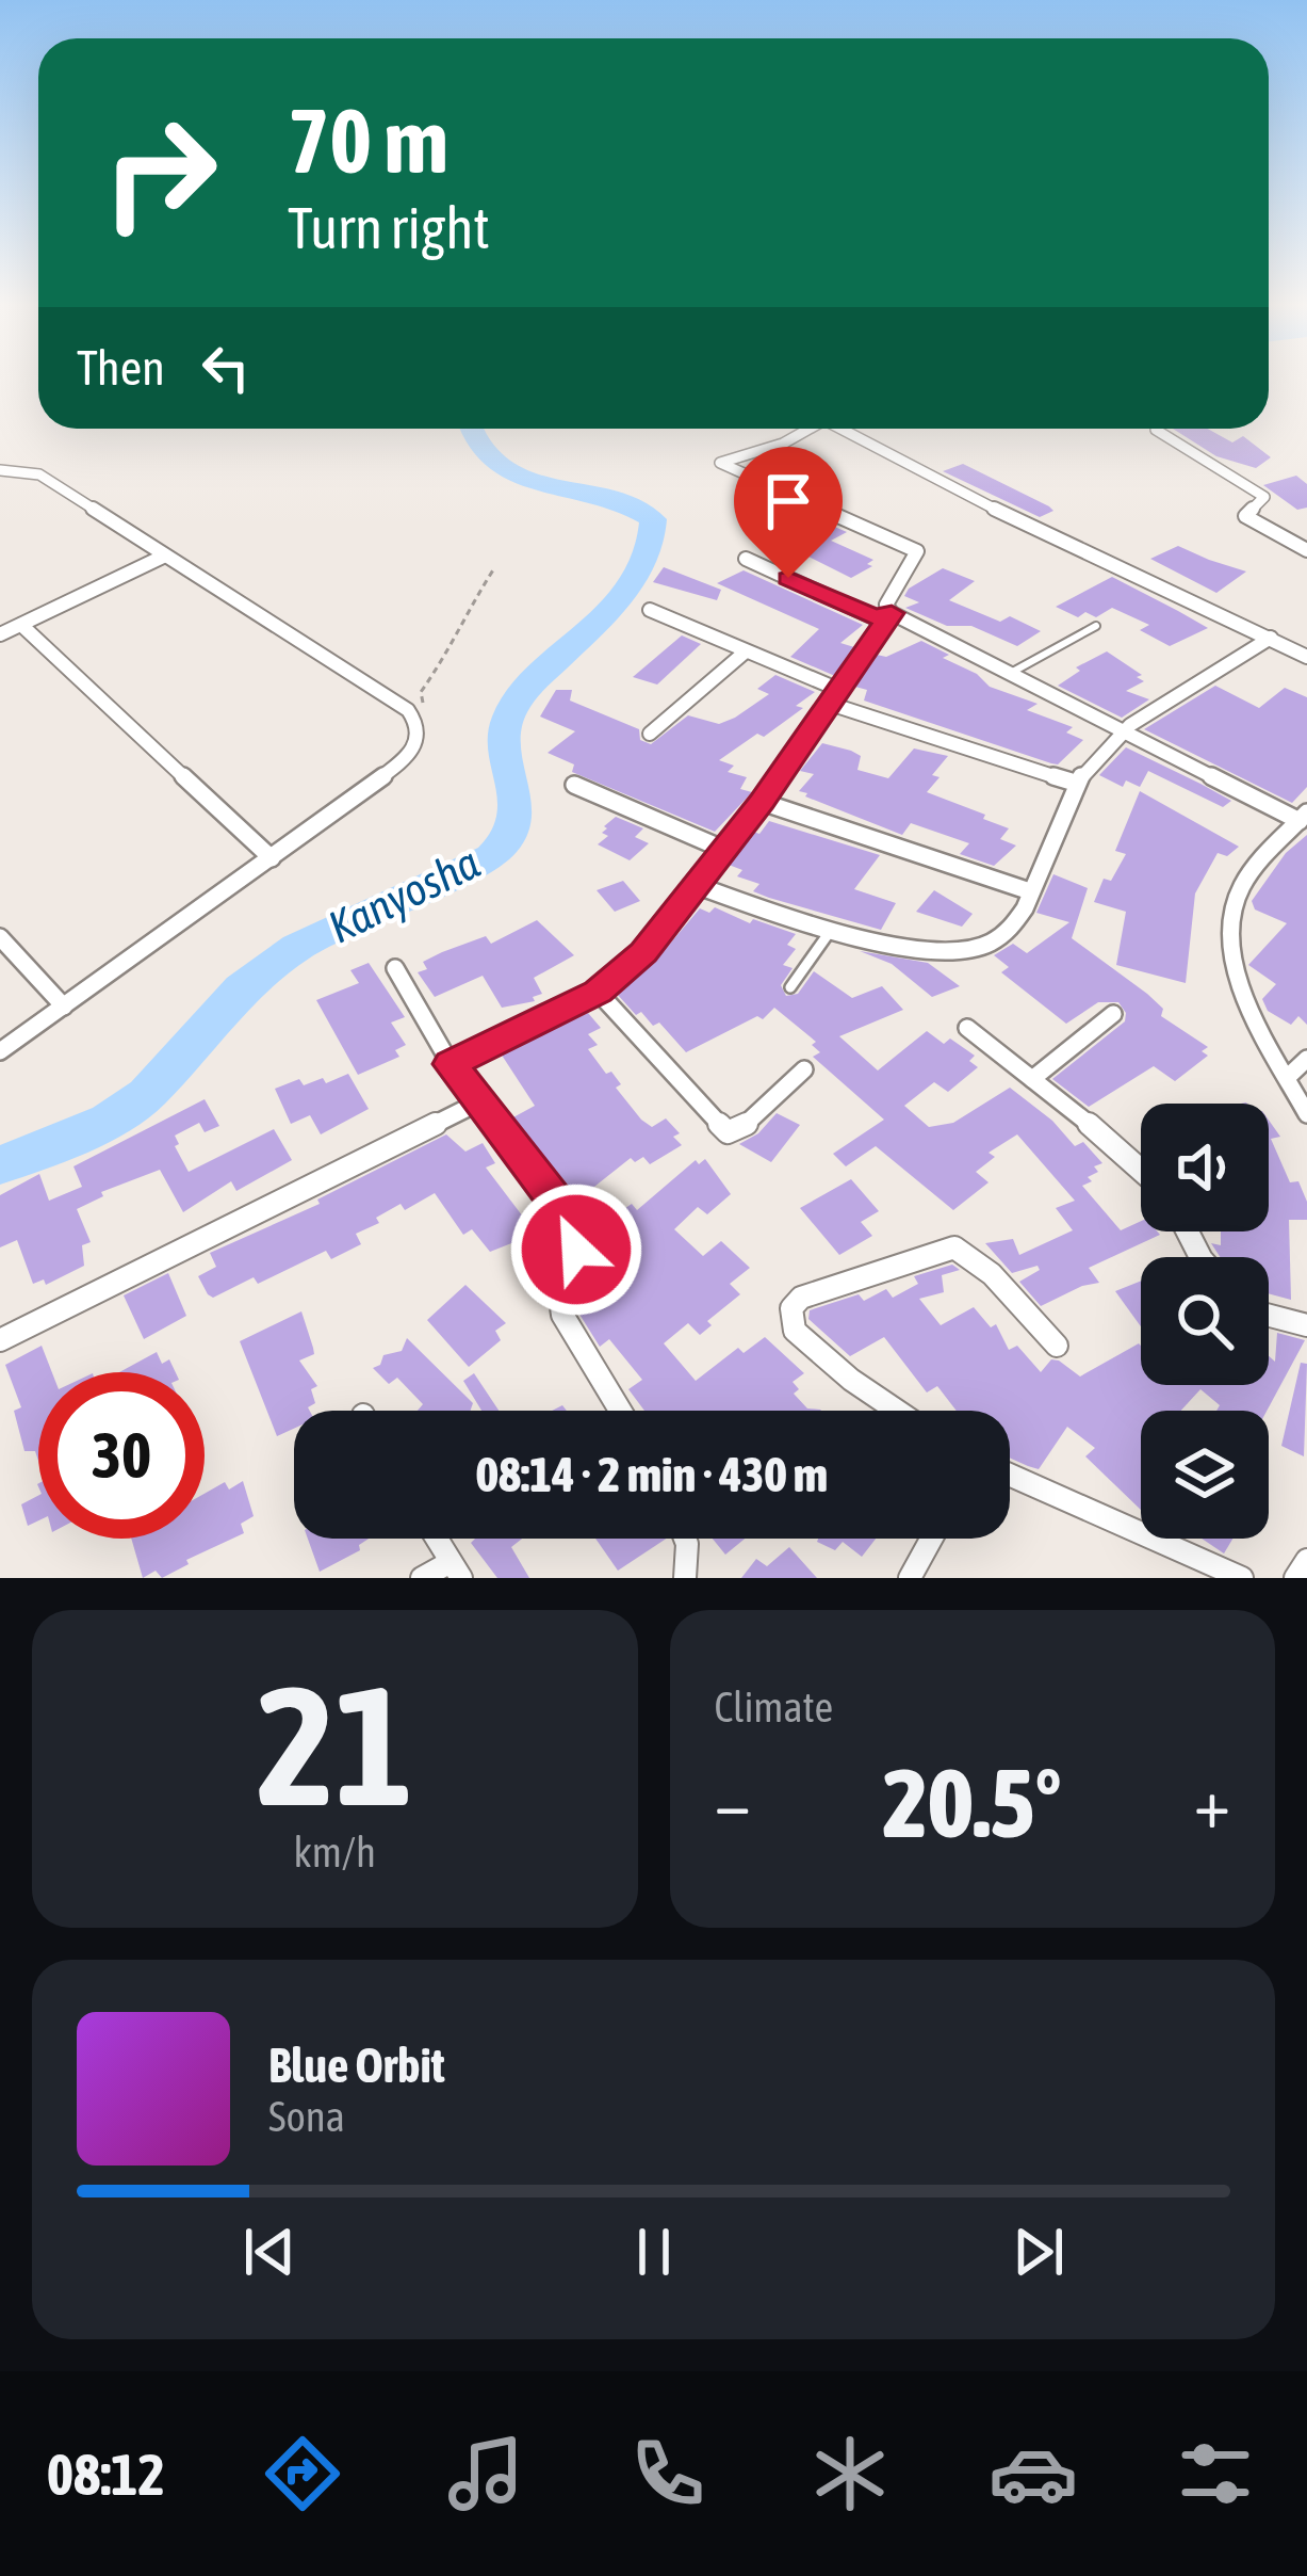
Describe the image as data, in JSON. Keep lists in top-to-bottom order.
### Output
{
  "water": ["Kanyosha"],
  "page": {
    "turn": ["70 m", "Turn right"],
    "then": "Then",
    "limit": "30",
    "trip": "08:14 · 2 min · 430 m",
    "tile": [
      ["21", "km/h"],
      "Climate"
    ],
    "heat": ["−", "20.5°", "+"],
    "song": ["Blue Orbit", "Sona"],
    "tabs": "08:12"
  }
}
